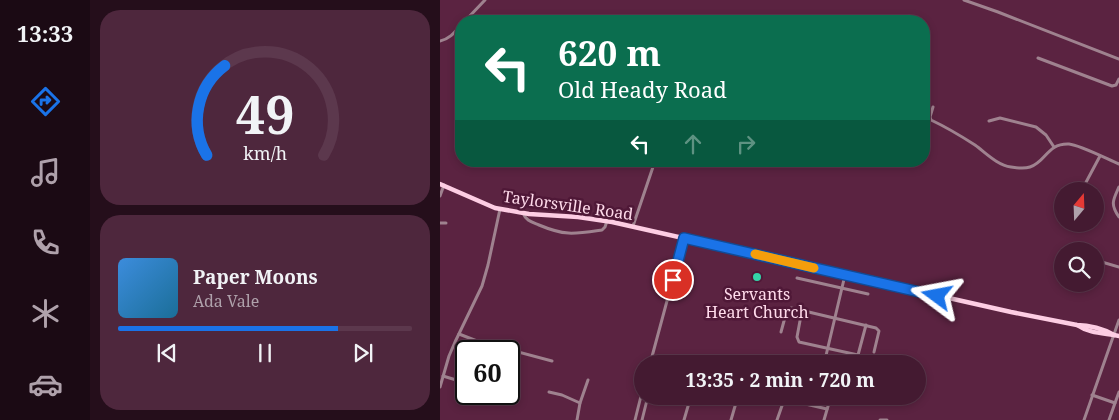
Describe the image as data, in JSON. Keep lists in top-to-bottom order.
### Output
{
  "streets": {
    "main road": ["Taylorsville Road"]
  },
  "places": ["Servants Heart Church"],
  "north": "top",
  "page": {
    "tabs": "13:33",
    "turn": ["620 m", "Old Heady Road"],
    "song": ["Paper Moons", "Ada Vale"],
    "limit": "60",
    "trip": "13:35 · 2 min · 720 m",
    "gauge": ["49", "km/h"]
  }
}
